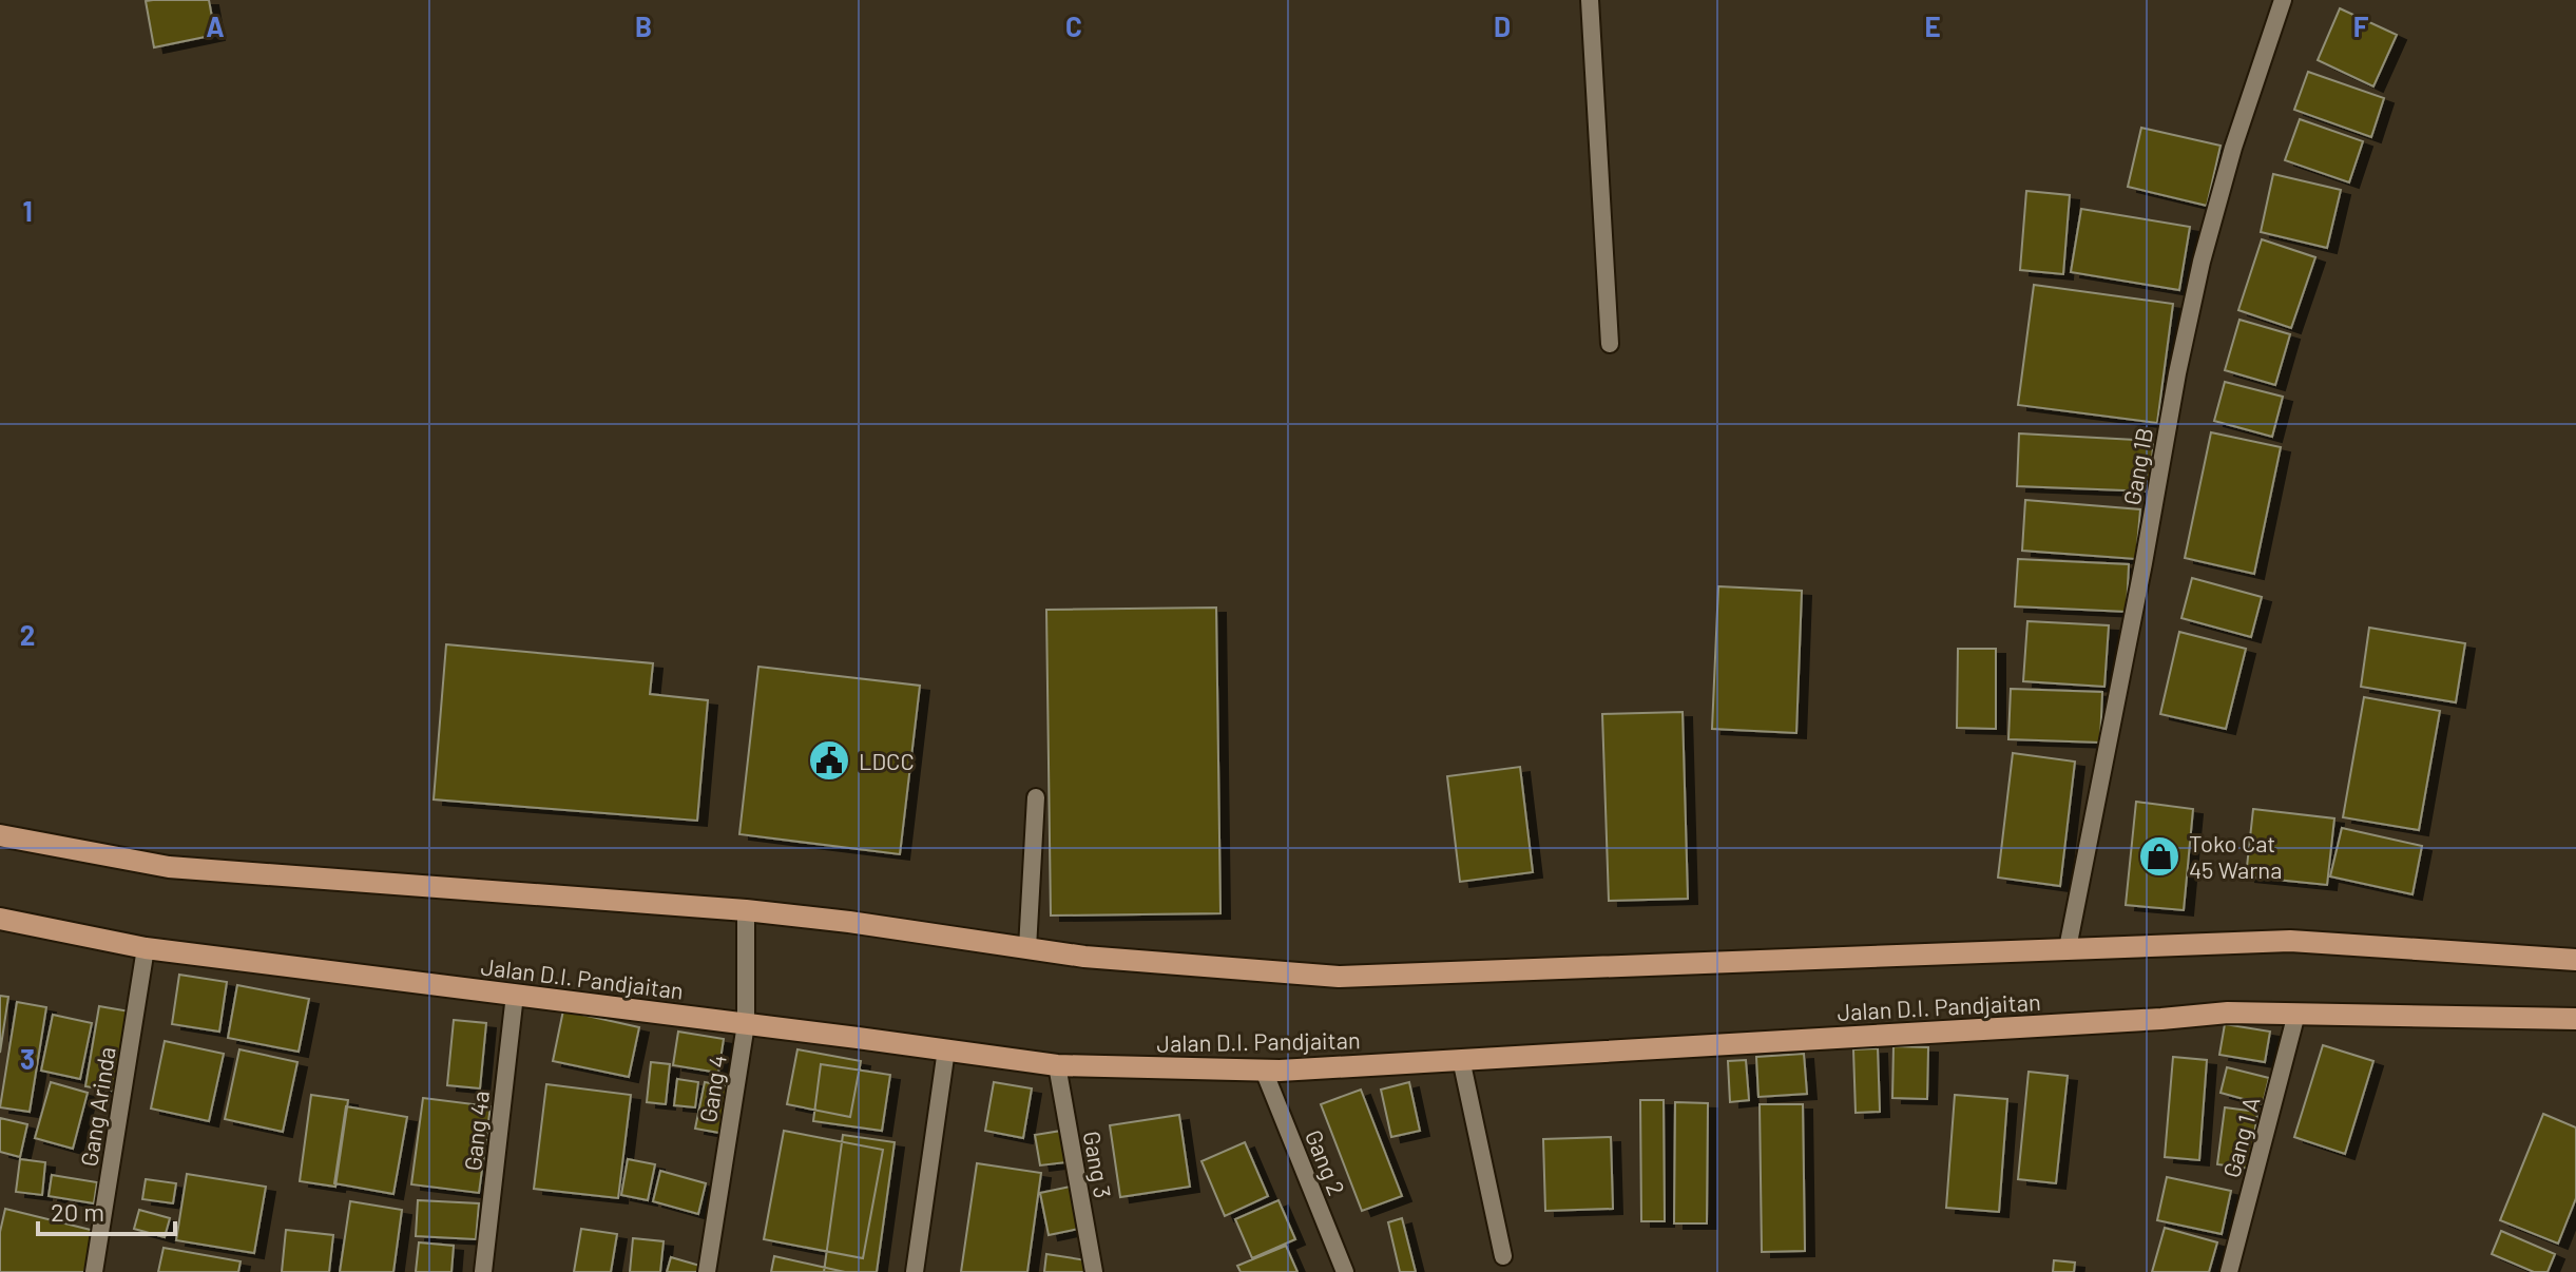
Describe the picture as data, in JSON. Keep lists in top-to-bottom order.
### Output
{
  "streets": {
    "main road": ["Jalan D.I. Pandjaitan"],
    "street": [
      "Gang 1B",
      "Gang 4",
      "Gang Arinda",
      "Gang 4a",
      "Gang 1 A",
      "Gang 2",
      "Gang 3"
    ]
  },
  "crossings": [
    ["Jalan D.I. Pandjaitan", "Gang 4"],
    ["Jalan D.I. Pandjaitan", "Gang Arinda"],
    ["Jalan D.I. Pandjaitan", "Gang 4a"],
    ["Jalan D.I. Pandjaitan", "Gang 1 A"],
    ["Jalan D.I. Pandjaitan", "Gang 2"],
    ["Jalan D.I. Pandjaitan", "Gang 3"]
  ],
  "places": {
    "public building": ["LDCC"],
    "shop": ["Toko Cat 45 Warna"]
  },
  "scale_bar": "20 m",
  "grid": {
    "columns": [
      "A",
      "B",
      "C",
      "D",
      "E",
      "F"
    ],
    "rows": ["1", "2", "3"]
  }
}
